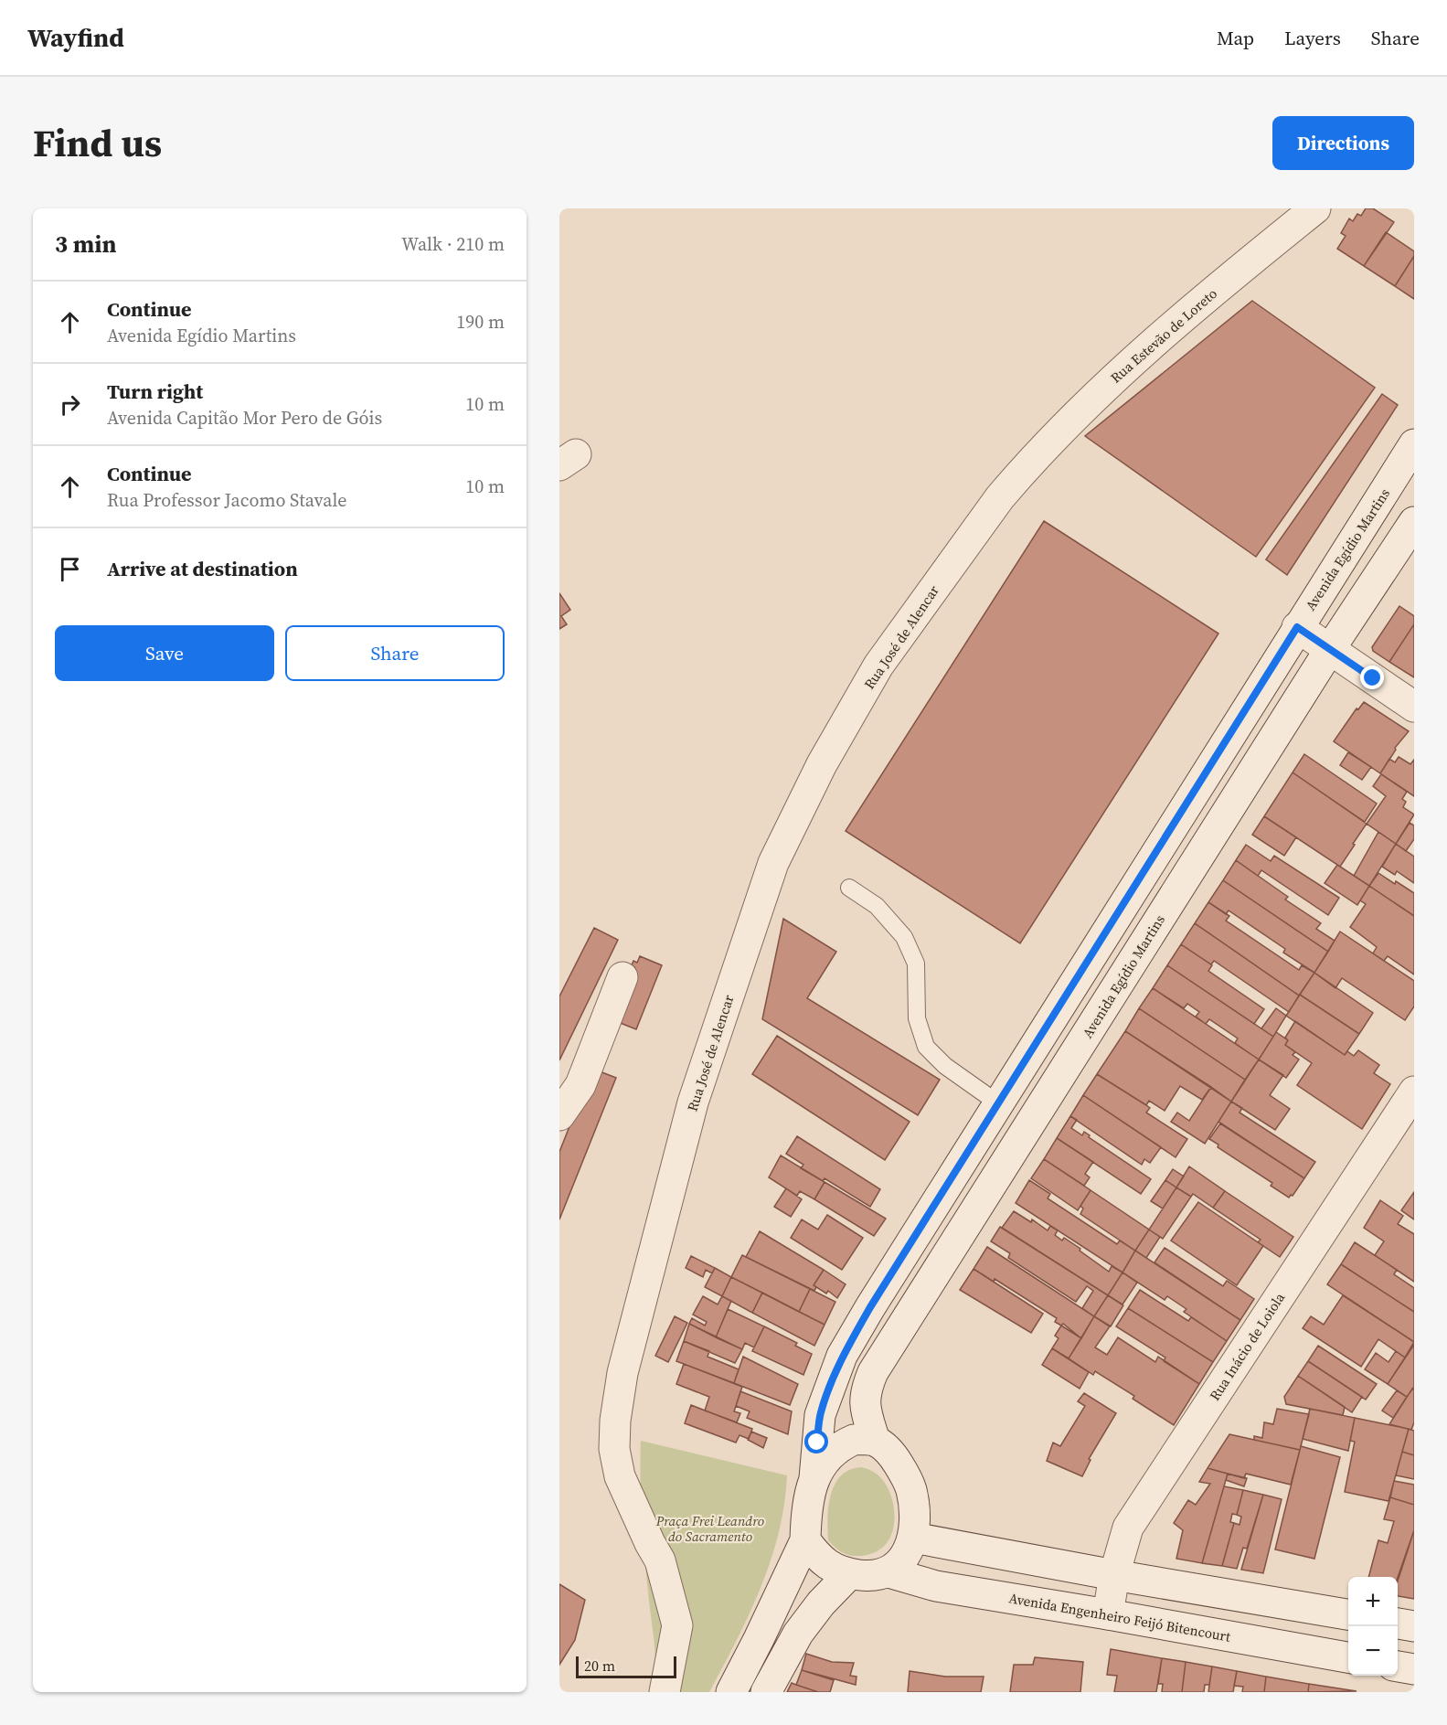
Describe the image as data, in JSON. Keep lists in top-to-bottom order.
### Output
{
  "streets": {
    "main road": [
      "Rua Estevão de Loreto",
      "Avenida Egídio Martins",
      "Rua José de Alencar",
      "Rua Inácio de Loiola",
      "Avenida Engenheiro Feijó Bitencourt"
    ]
  },
  "crossings": [
    ["Rua Estevão de Loreto", "Rua José de Alencar"],
    ["Avenida Egídio Martins", "Avenida Engenheiro Feijó Bitencourt"],
    ["Rua Inácio de Loiola", "Avenida Engenheiro Feijó Bitencourt"]
  ],
  "parks": ["Praça Frei Leandro do Sacramento"],
  "scale_bar": "20 m",
  "page": {
    "header": "Wayfind",
    "nav": ["Map", "Layers", "Share"],
    "title": "Find us",
    "buttons": [
      "Directions",
      ["Save", "Share"]
    ],
    "heading": ["3 min", "Walk · 210 m"],
    "list": [
      ["Continue", "Avenida Egídio Martins", "190 m"],
      ["Turn right", "Avenida Capitão Mor Pero de Góis", "10 m"],
      ["Continue", "Rua Professor Jacomo Stavale", "10 m"],
      "Arrive at destination"
    ],
    "map_buttons": ["+", "−"],
    "scale": "20 m"
  }
}
